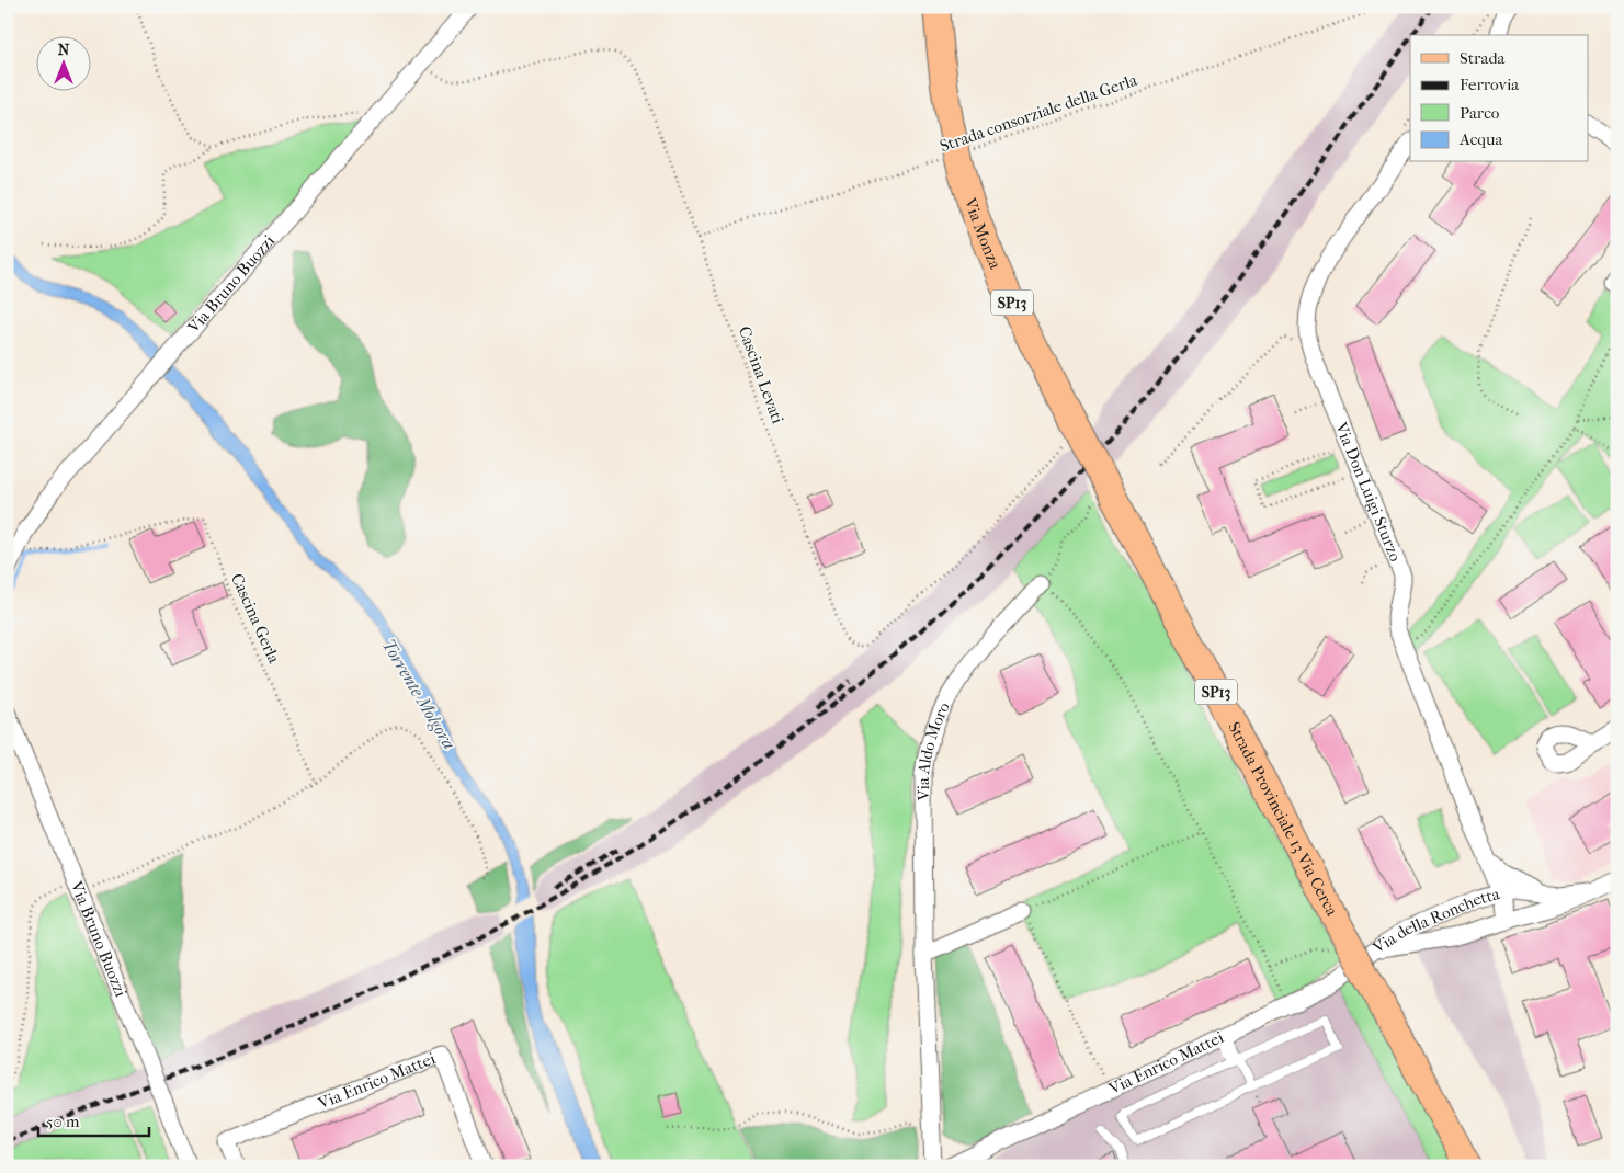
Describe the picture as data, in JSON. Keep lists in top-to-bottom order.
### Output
{
  "streets": {
    "main road": ["Via Monza", "SP13", "Strada Provinciale 13 Via Cerca"],
    "street": [
      "Via Bruno Buozzi",
      "Via Don Luigi Sturzo",
      "Via Aldo Moro",
      "Via della Ronchetta",
      "Via Enrico Mattei"
    ],
    "path": ["Strada consorziale della Gerla", "Cascina Levati", "Cascina Gerla"]
  },
  "crossings": [
    ["Strada consorziale della Gerla", "Via Monza"],
    ["Strada consorziale della Gerla", "Cascina Levati"],
    ["Via Monza", "Cascina Levati"],
    ["Via Monza", "Strada Provinciale 13 Via Cerca"],
    ["Via Bruno Buozzi", "Cascina Levati"],
    ["Via Bruno Buozzi", "Cascina Gerla"],
    ["Cascina Levati", "Strada Provinciale 13 Via Cerca"],
    ["Via Don Luigi Sturzo", "Via della Ronchetta"],
    ["Via della Ronchetta", "Via Enrico Mattei"]
  ],
  "water": ["Torrente Molgora"],
  "legend": [
    "Strada",
    "Ferrovia",
    "Parco",
    "Acqua"
  ],
  "scale_bar": "50 m",
  "north": "top"
}
